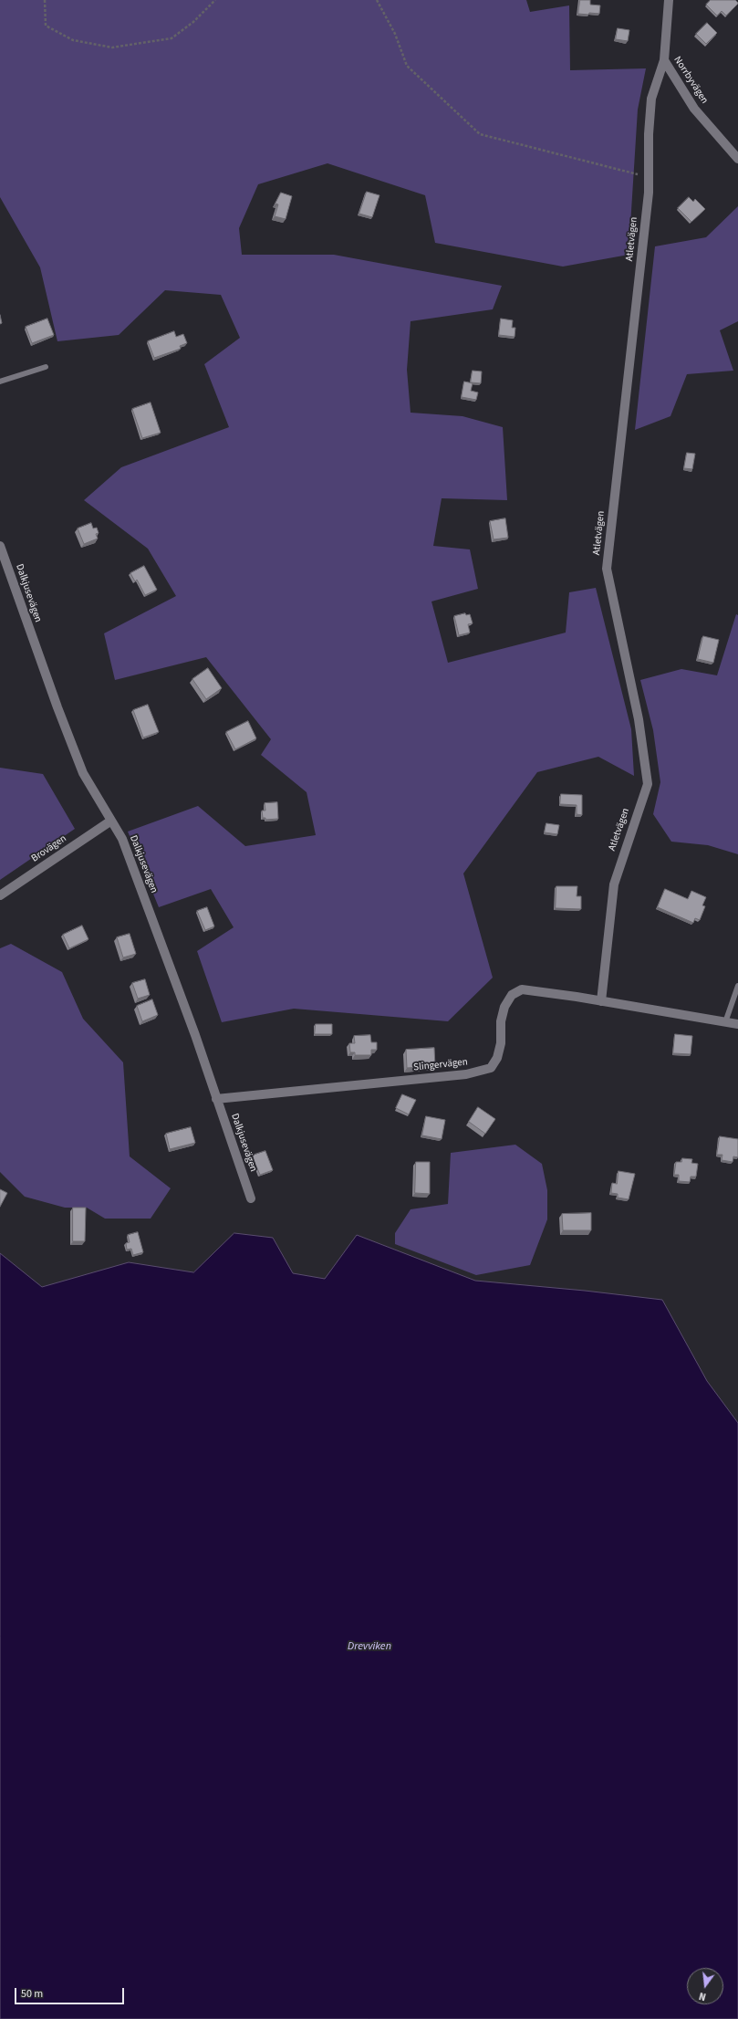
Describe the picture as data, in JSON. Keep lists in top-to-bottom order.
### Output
{
  "streets": {
    "street": [
      "Norrbyvägen",
      "Atletvägen",
      "Dalkjusevägen",
      "Brovägen",
      "Slingervägen"
    ]
  },
  "crossings": [
    ["Norrbyvägen", "Atletvägen"],
    ["Atletvägen", "Slingervägen"],
    ["Dalkjusevägen", "Brovägen"],
    ["Dalkjusevägen", "Slingervägen"]
  ],
  "water": ["Drevviken"],
  "scale_bar": "50 m",
  "north": "bottom"
}
